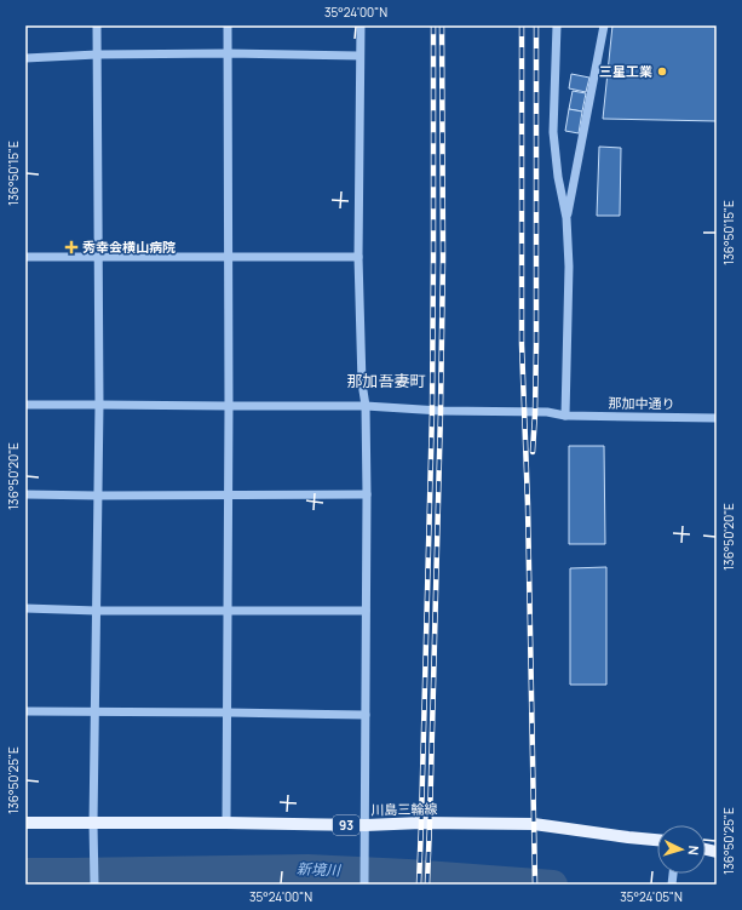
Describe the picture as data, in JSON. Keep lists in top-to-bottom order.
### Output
{
  "streets": {
    "main road": ["川島三輪線", "93"],
    "street": ["那加中通り"]
  },
  "districts": ["那加吾妻町"],
  "water": ["新境川"],
  "places": {
    "other": ["三星工業"],
    "health": ["秀幸会横山病院"]
  },
  "north": "right",
  "coordinates": [
    "35°24'00\"N",
    "136°50'15\"E",
    "136°50'20\"E",
    "136°50'25\"E",
    "35°24'05\"N"
  ]
}
